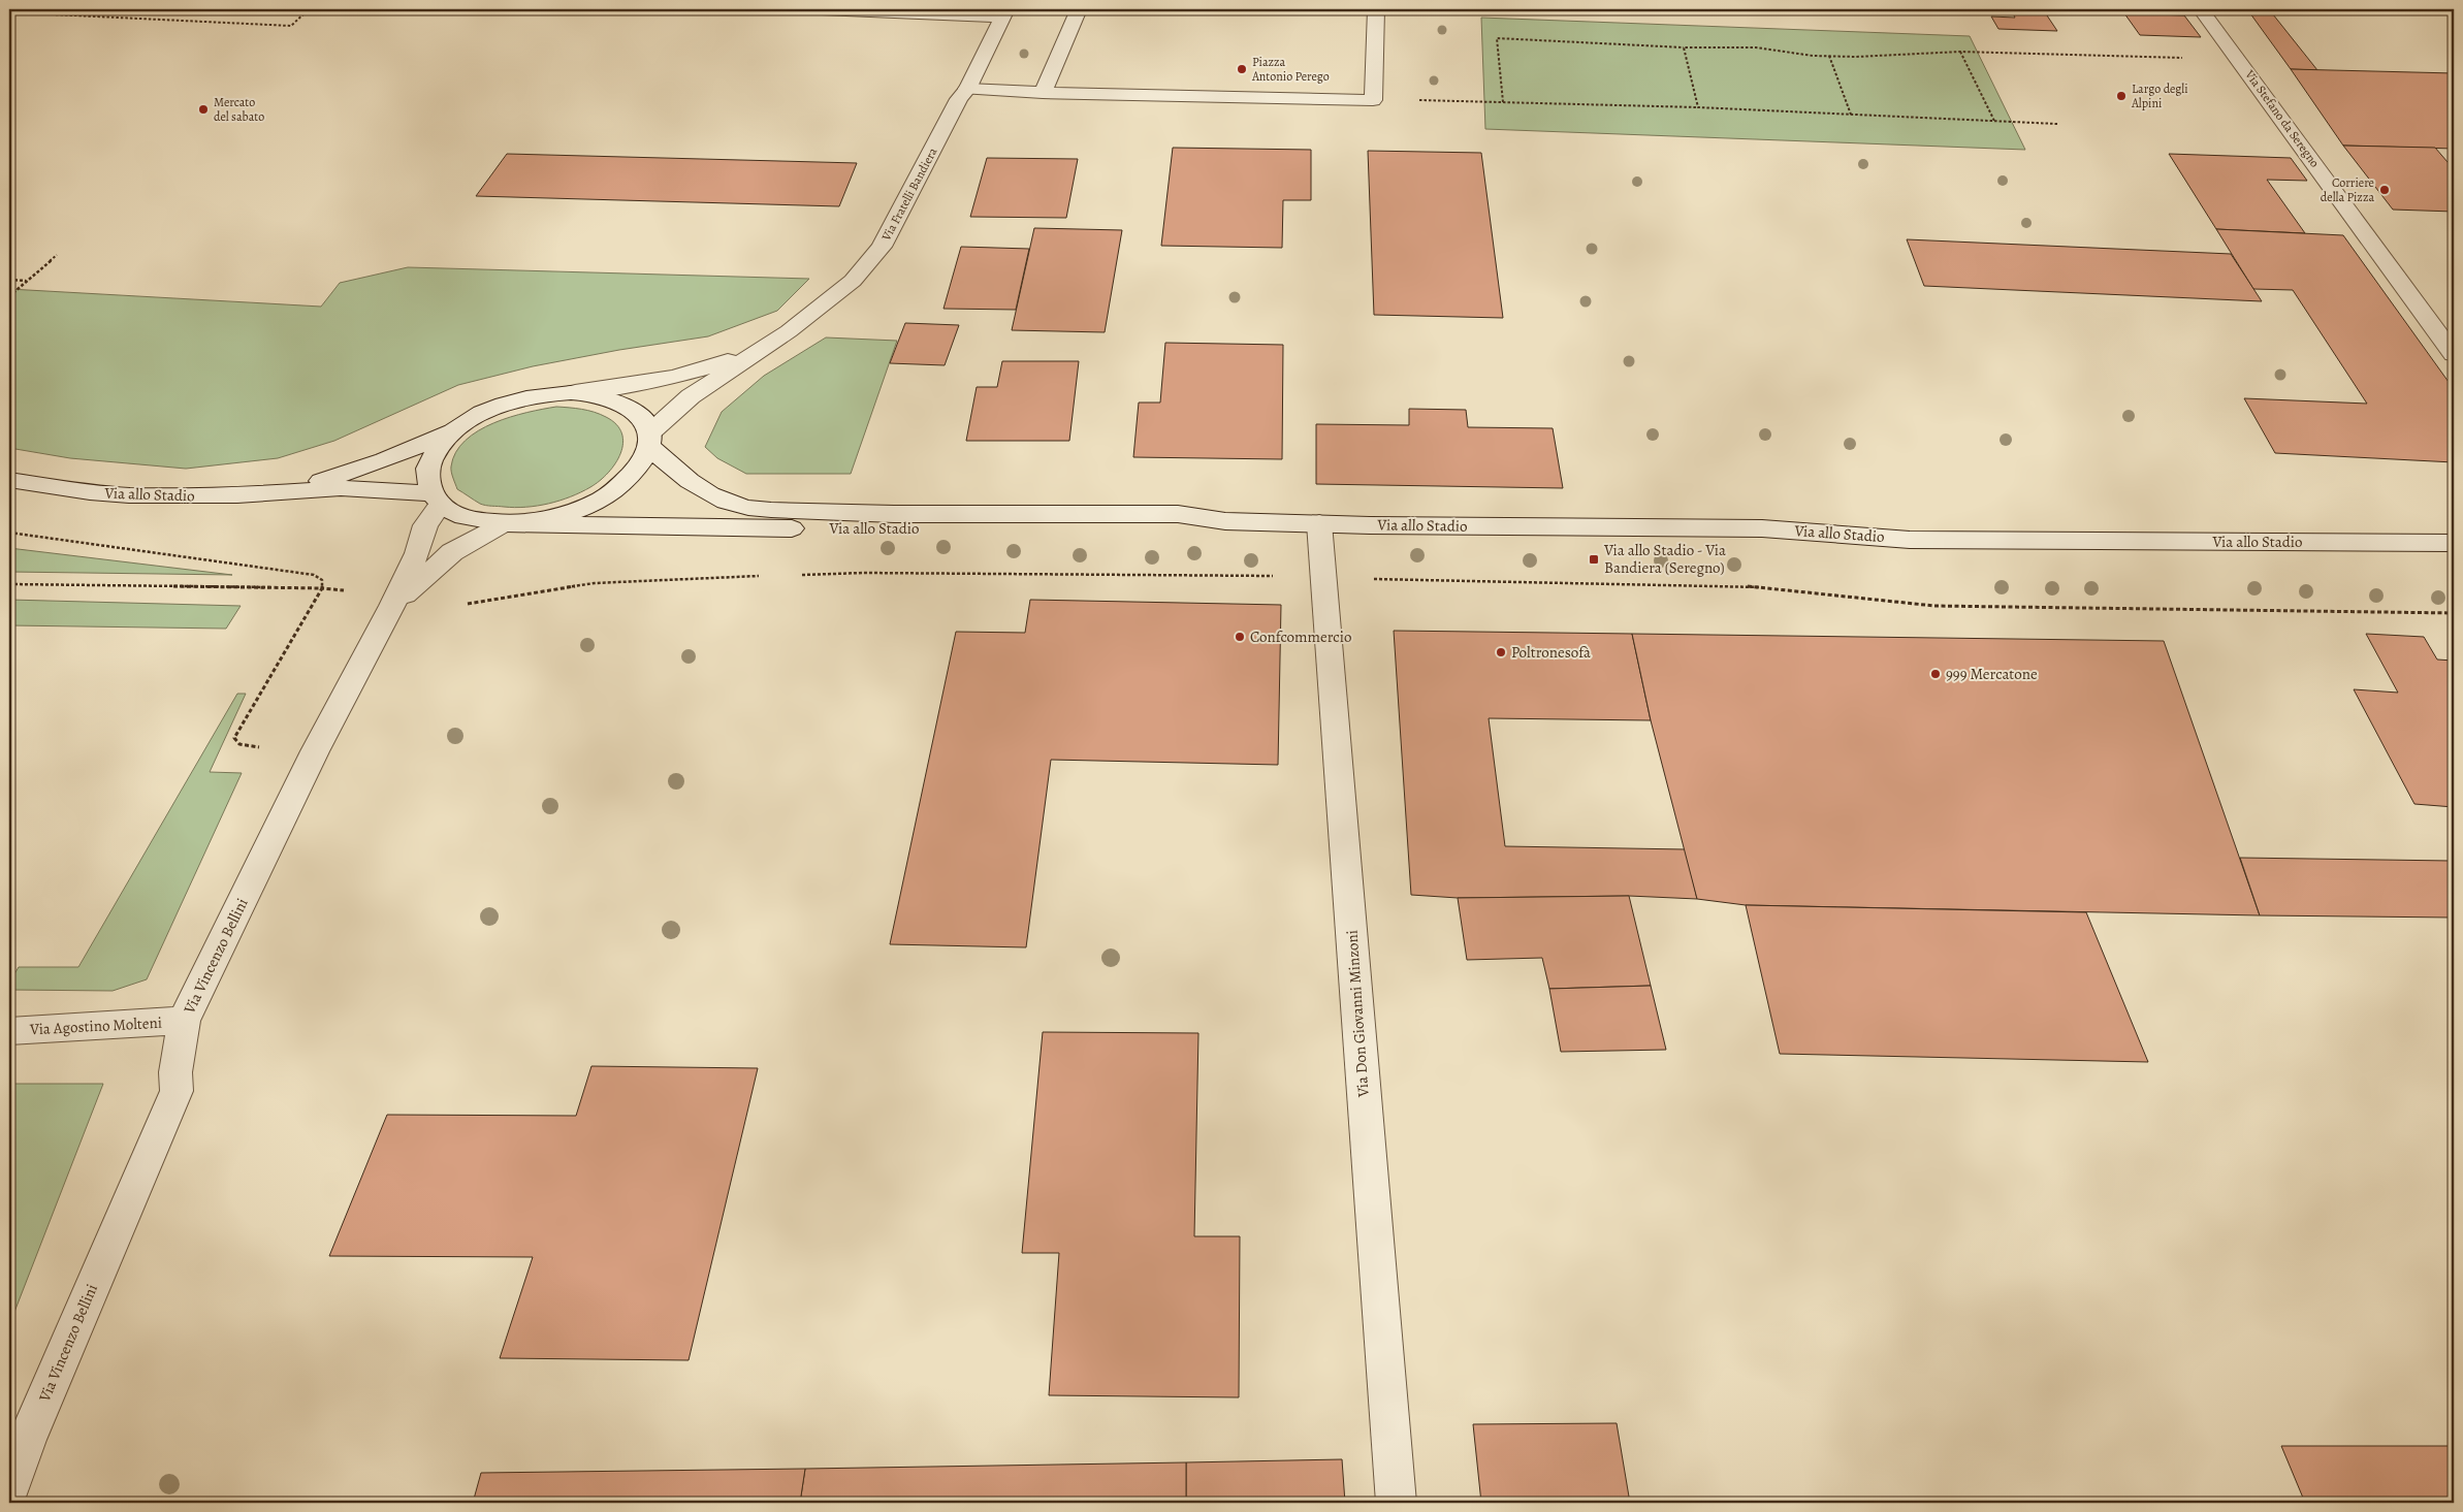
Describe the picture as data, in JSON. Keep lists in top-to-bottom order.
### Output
{
  "streets": {
    "street": [
      "Via Stefano da Seregno",
      "Via Fratelli Bandiera",
      "Via allo Stadio",
      "Via Vincenzo Bellini",
      "Via Don Giovanni Minzoni",
      "Via Agostino Molteni"
    ]
  },
  "crossings": [
    ["Via Fratelli Bandiera", "Via allo Stadio"],
    ["Via Fratelli Bandiera", "Via Vincenzo Bellini"],
    ["Via allo Stadio", "Via Vincenzo Bellini"],
    ["Via allo Stadio", "Via Don Giovanni Minzoni"],
    ["Via Vincenzo Bellini", "Via Agostino Molteni"]
  ],
  "places": {
    "other": [
      "Piazza Antonio Perego",
      "Largo degli Alpini",
      "Mercato del sabato",
      "Corriere della Pizza",
      "Confcommercio",
      "Poltronesofà",
      "999 Mercatone"
    ],
    "transit": ["Via allo Stadio - Via Bandiera (Seregno)"]
  }
}
